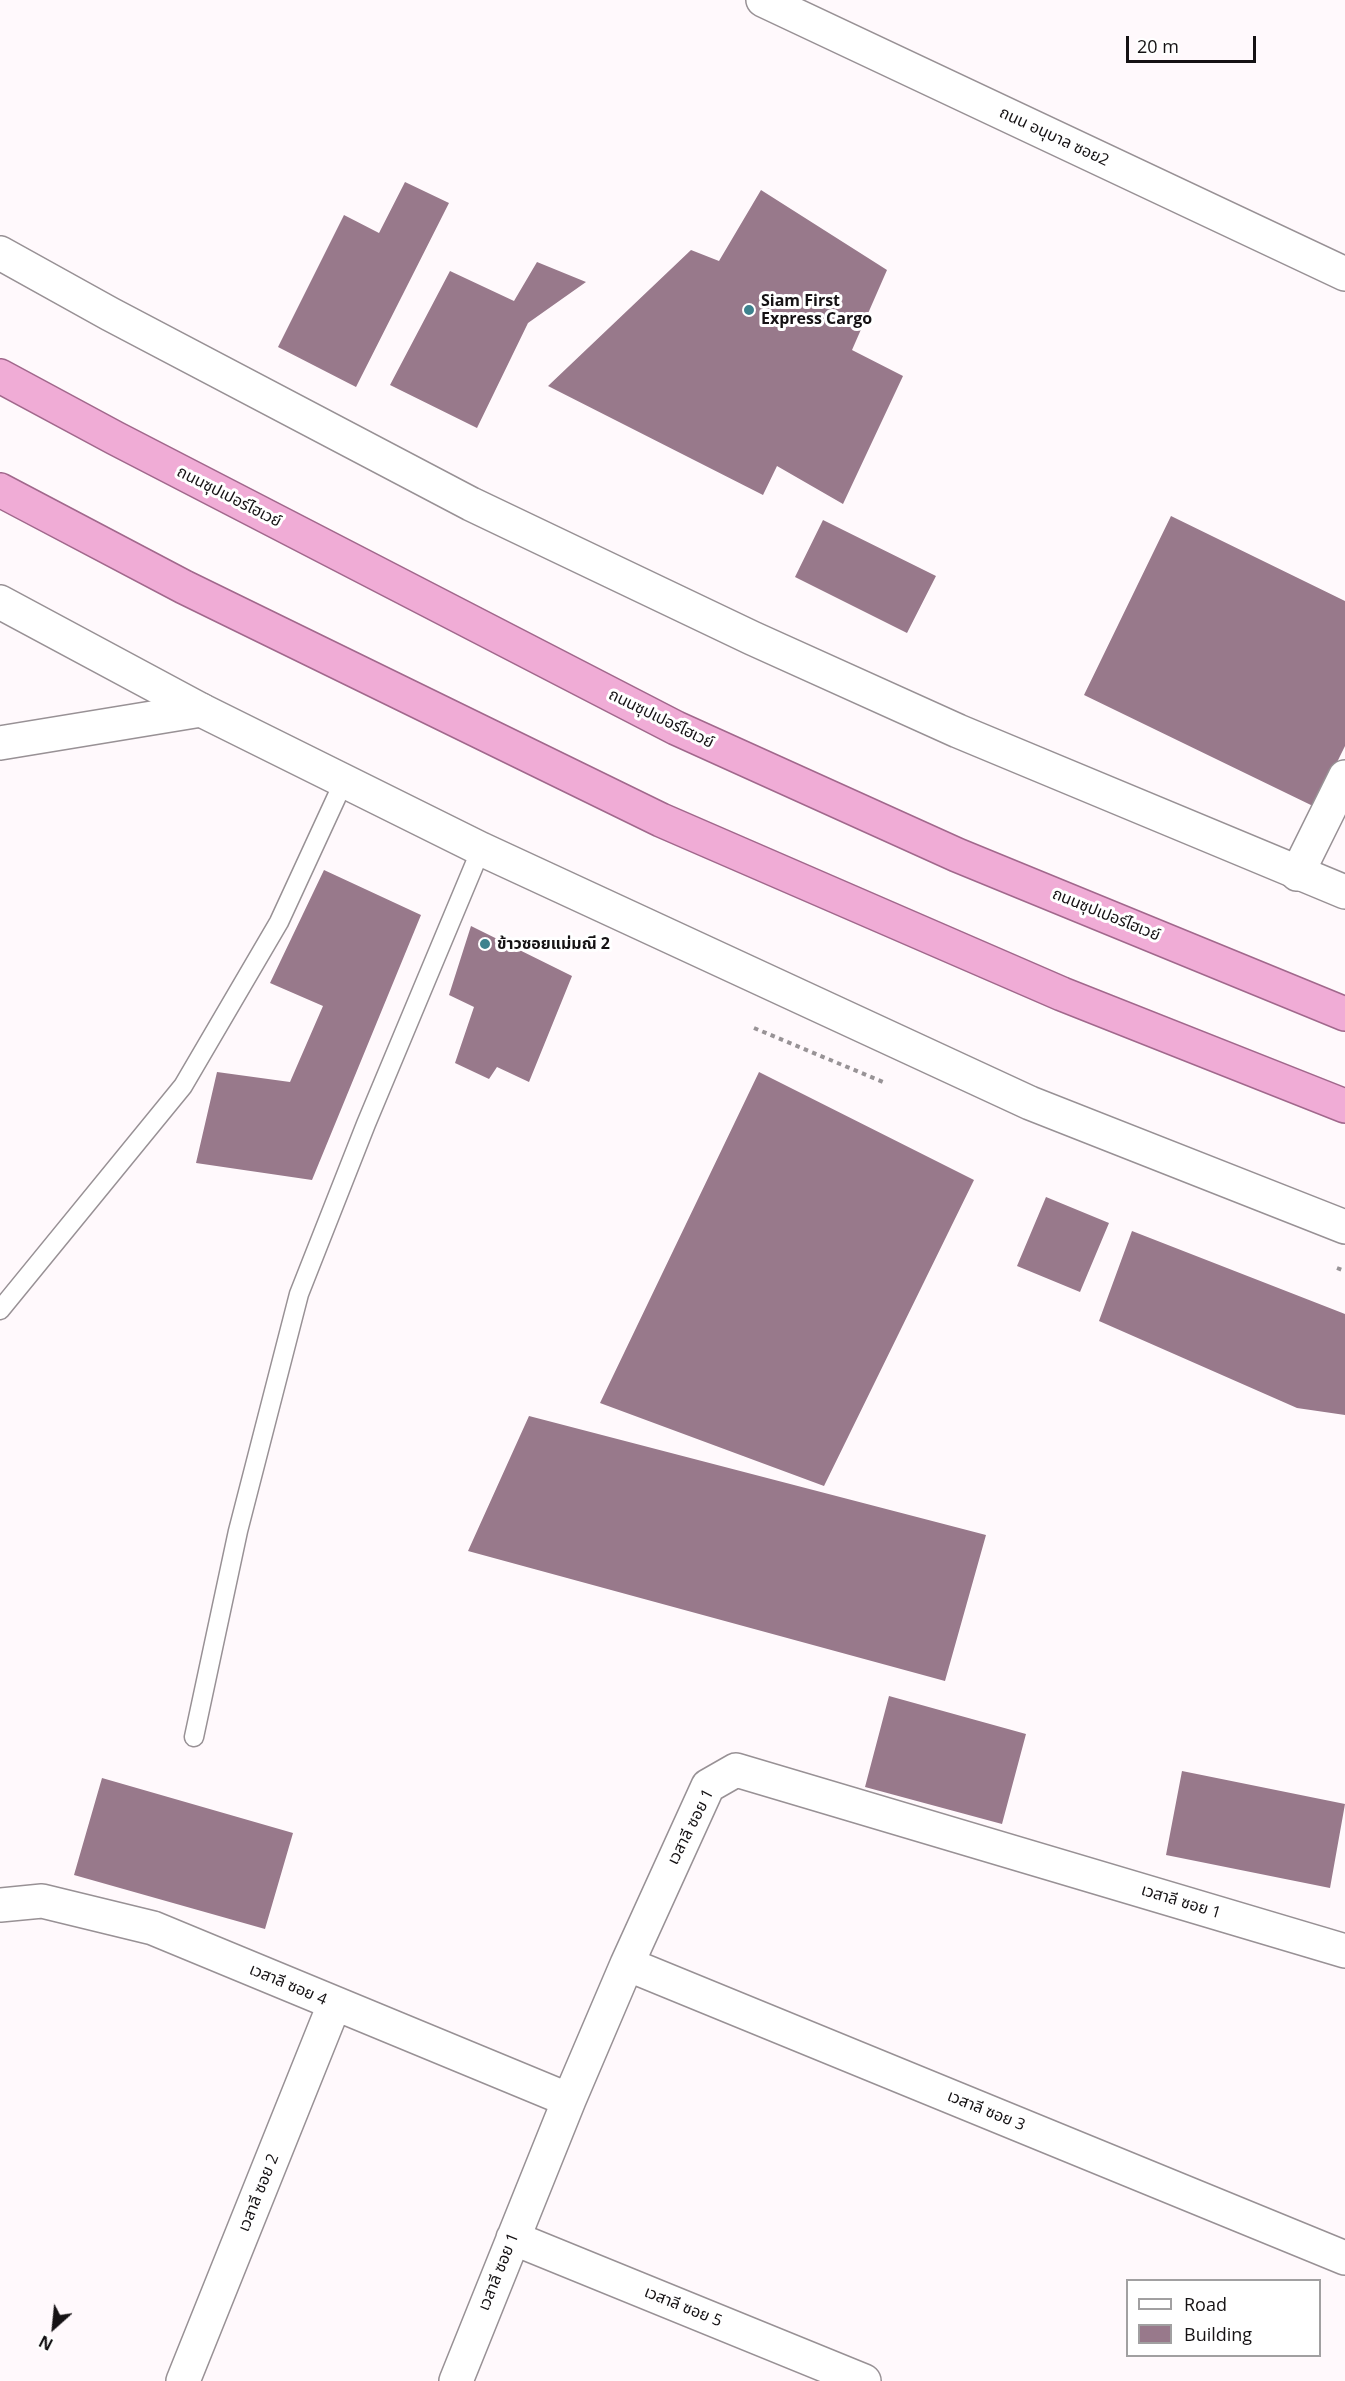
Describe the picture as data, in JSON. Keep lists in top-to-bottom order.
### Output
{
  "streets": {
    "highway": ["ถนนซุปเปอร์ไฮเวย์"],
    "street": [
      "ถนน อนุบาล ซอย2",
      "เวสาลี ซอย 1",
      "เวสาลี ซอย 4",
      "เวสาลี ซอย 3",
      "เวสาลี ซอย 2",
      "เวสาลี ซอย 5"
    ]
  },
  "crossings": [
    ["เวสาลี ซอย 1", "เวสาลี ซอย 4"],
    ["เวสาลี ซอย 1", "เวสาลี ซอย 3"],
    ["เวสาลี ซอย 1", "เวสาลี ซอย 5"],
    ["เวสาลี ซอย 4", "เวสาลี ซอย 2"]
  ],
  "places": ["Siam First Express Cargo", "ข้าวซอยแม่มณี 2"],
  "legend": ["Road", "Building"],
  "scale_bar": "20 m",
  "north": "bottom left"
}
